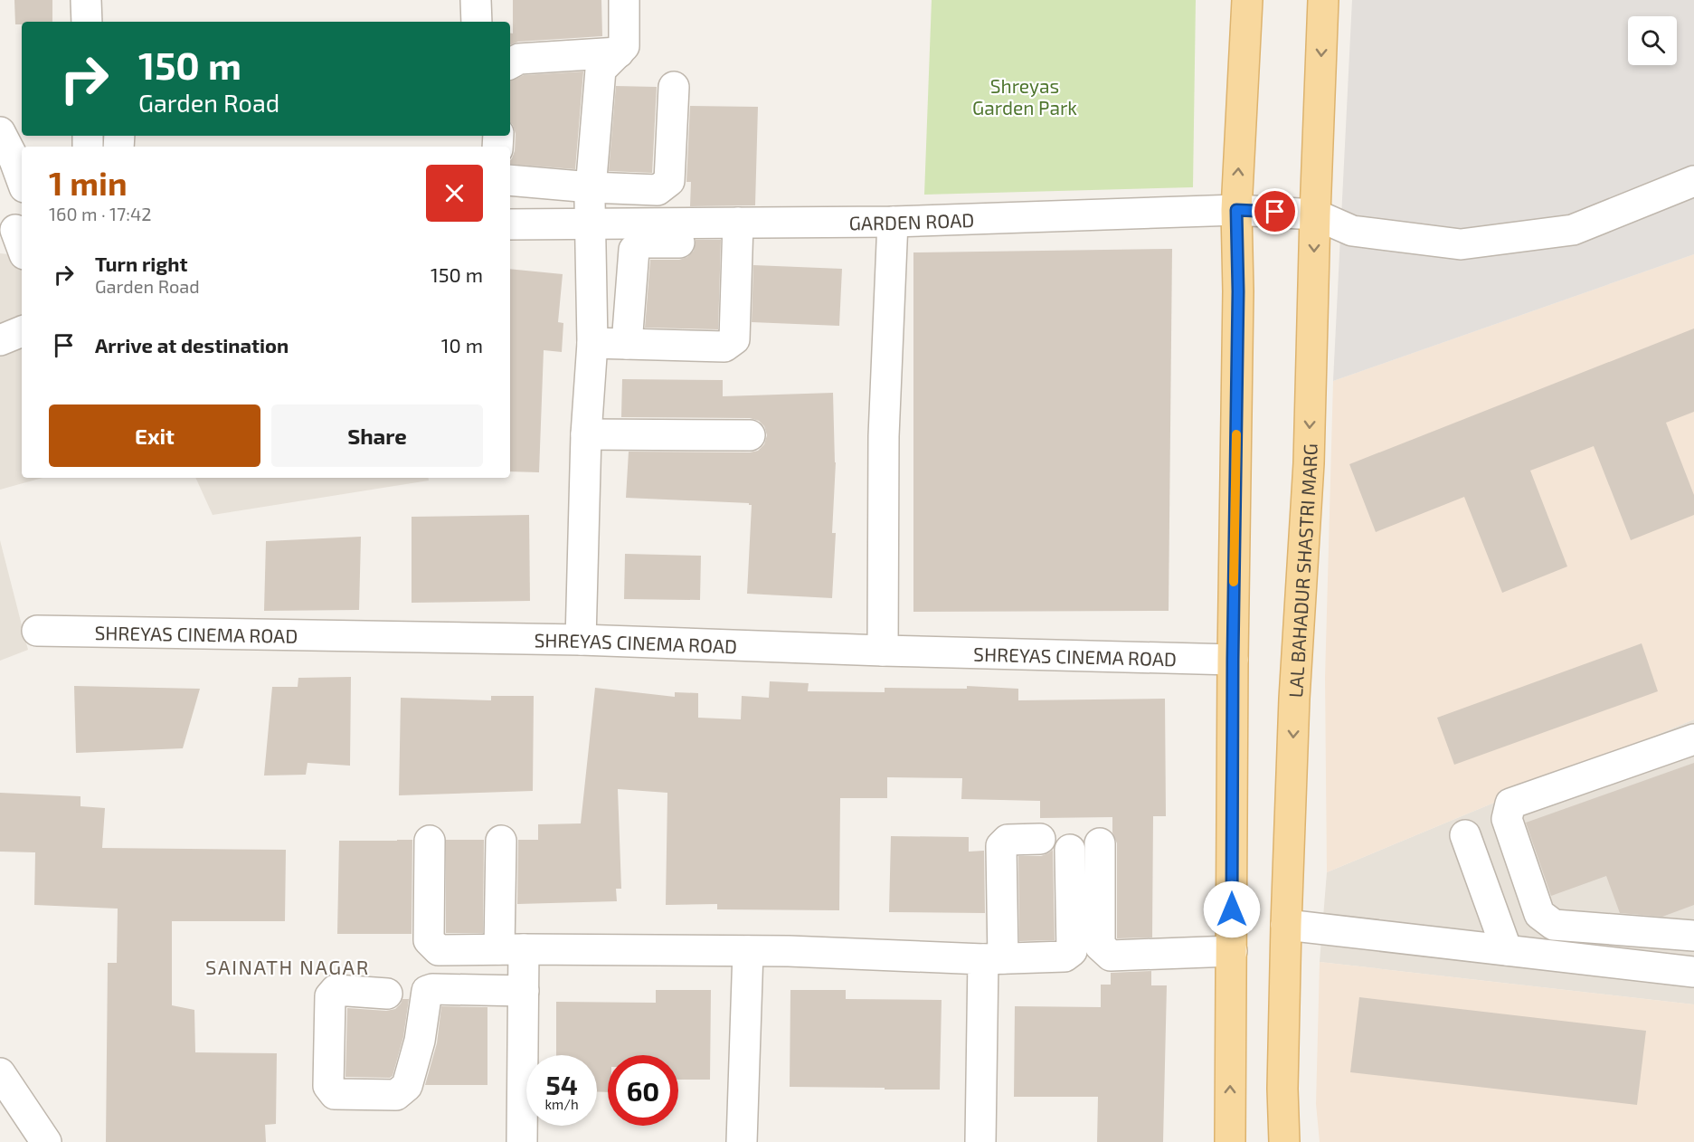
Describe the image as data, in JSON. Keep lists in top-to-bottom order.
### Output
{
  "streets": {
    "main road": ["LAL BAHADUR SHASTRI MARG"],
    "street": ["GARDEN ROAD", "SHREYAS CINEMA ROAD"]
  },
  "crossings": [
    ["GARDEN ROAD", "LAL BAHADUR SHASTRI MARG"]
  ],
  "districts": ["SAINATH NAGAR"],
  "parks": ["Shreyas Garden Park"],
  "page": {
    "turn": ["150 m", "Garden Road"],
    "heading": ["1 min", "160 m · 17:42"],
    "list": [
      {
        "name": "Turn right",
        "note": "Garden Road",
        "value": "150 m"
      },
      {
        "name": "Arrive at destination",
        "value": "10 m"
      }
    ],
    "buttons": ["Exit", "Share"],
    "speed": "54 km/h",
    "limit": "60"
  }
}
